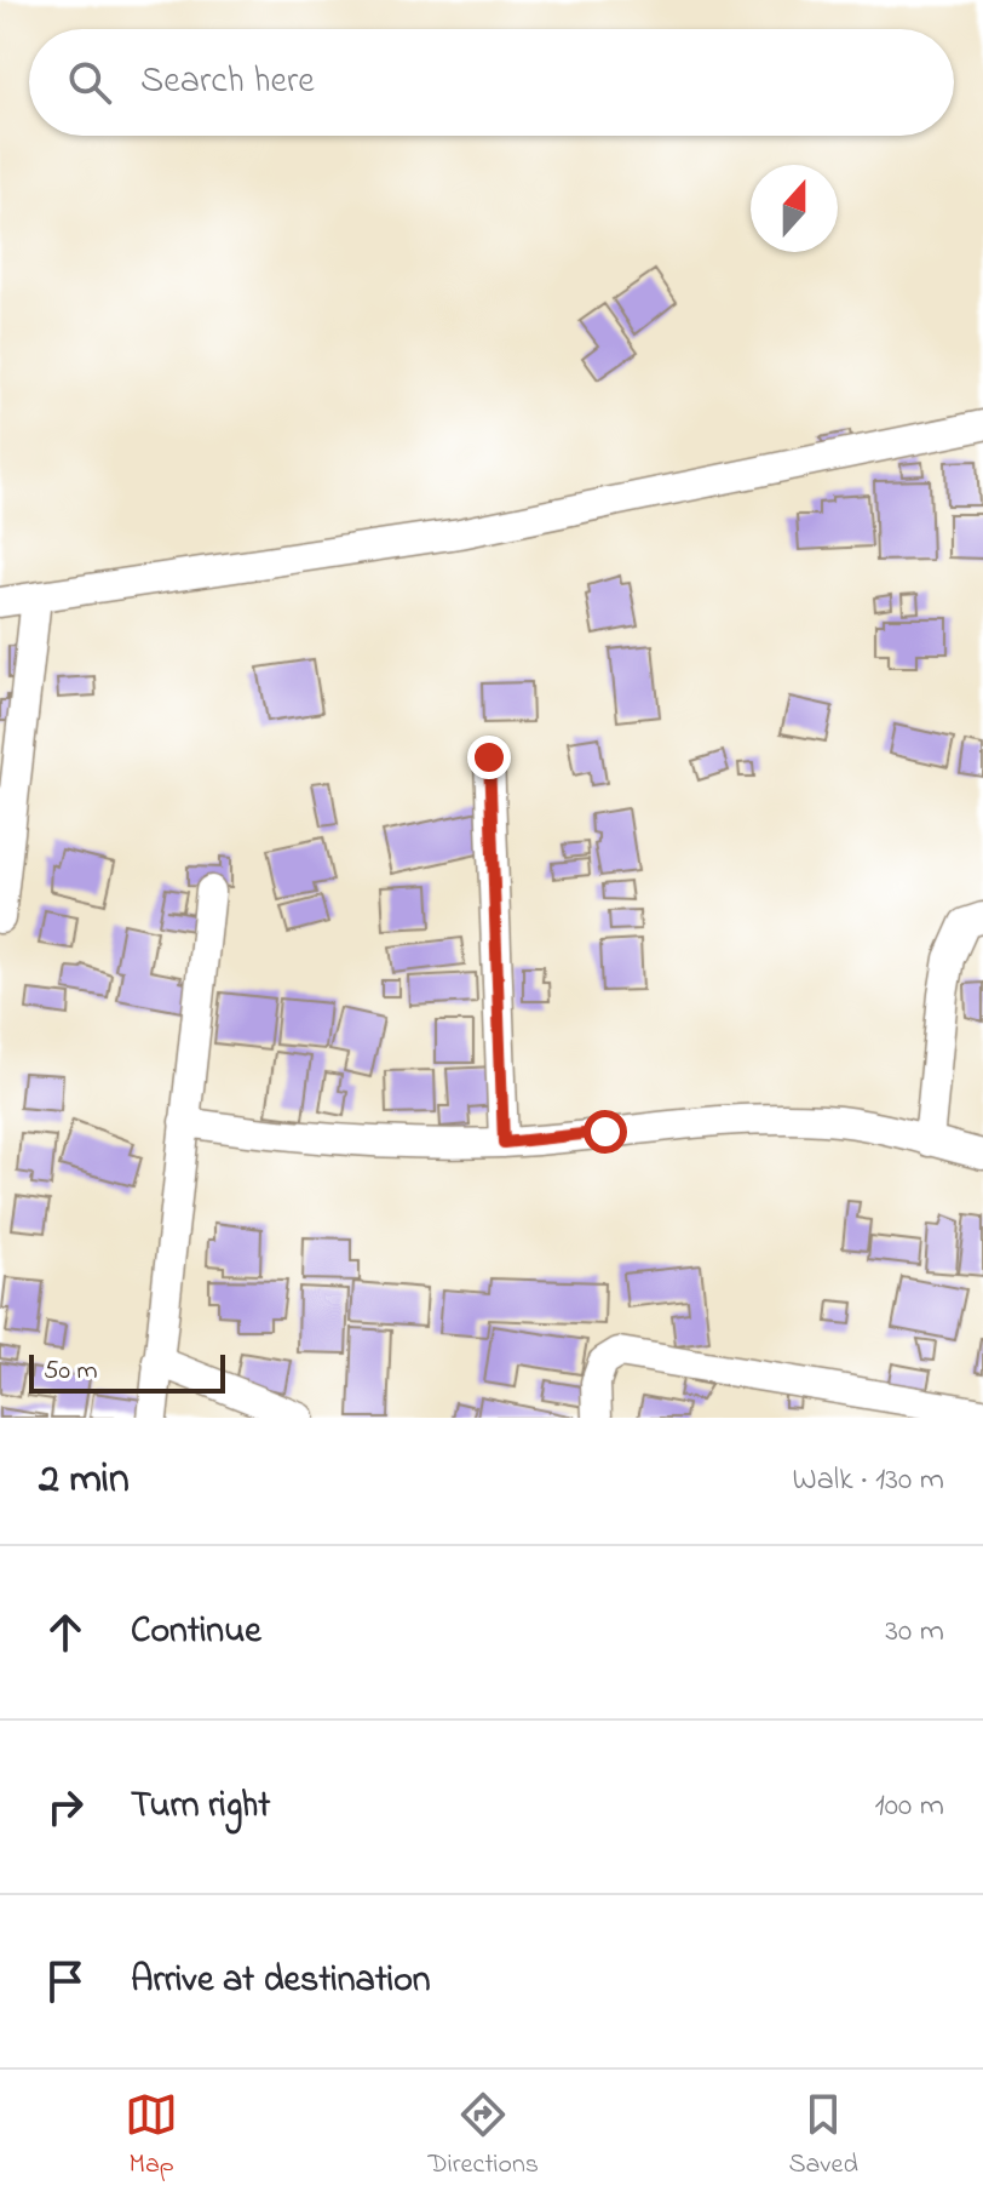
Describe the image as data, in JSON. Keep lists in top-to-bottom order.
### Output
{
  "scale_bar": "50 m",
  "north": "top",
  "page": {
    "search": "Search here",
    "scale": "50 m",
    "heading": ["2 min", "Walk · 130 m"],
    "list": [
      ["Continue", "30 m"],
      ["Turn right", "100 m"],
      "Arrive at destination"
    ],
    "nav": ["Map", "Directions", "Saved"]
  }
}
